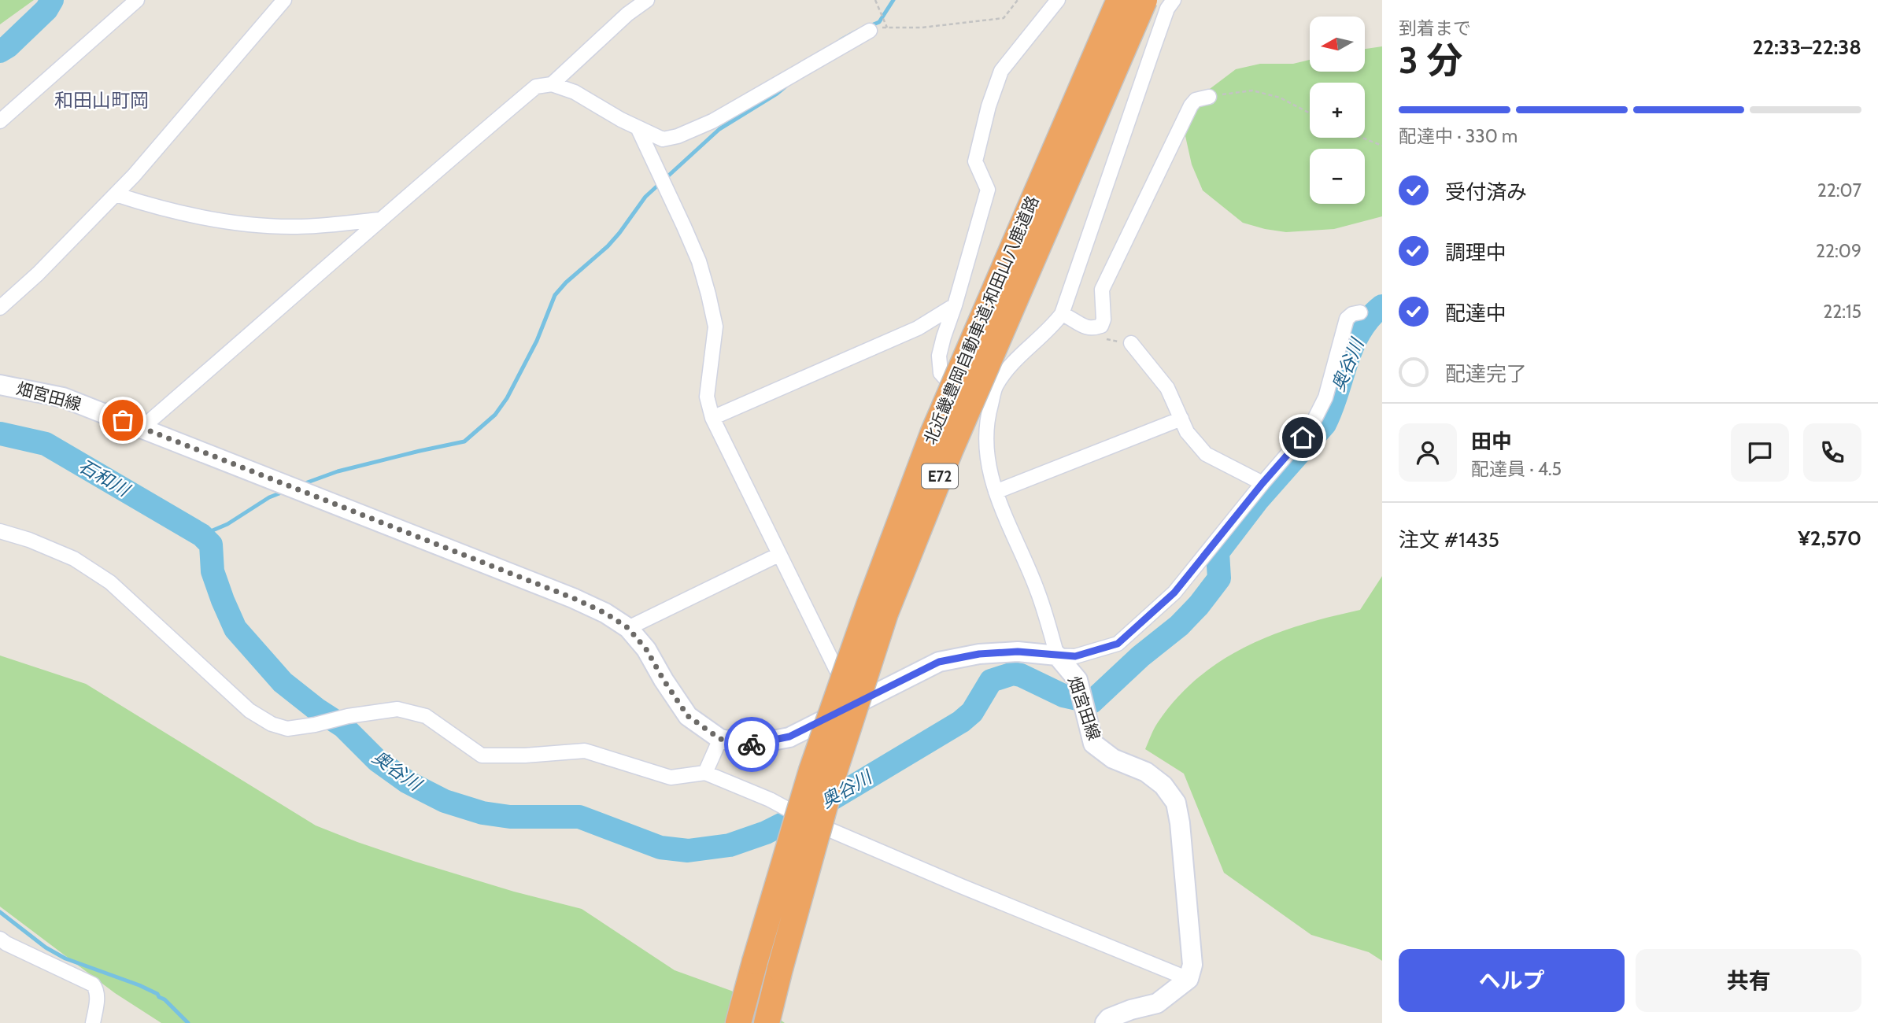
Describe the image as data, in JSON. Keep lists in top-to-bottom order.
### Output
{
  "streets": {
    "highway": ["北近畿豊岡自動車道;和田山八鹿道路", "E72"],
    "main road": ["畑宮田線"]
  },
  "districts": ["和田山町岡"],
  "water": ["奥谷川", "石和川"],
  "north": "left",
  "page": {
    "heading": ["3 分", "到着まで", "22:33–22:38"],
    "panel": [
      "田中",
      "配達員 · 4.5",
      "注文 #1435",
      "¥2,570"
    ],
    "map_buttons": ["+", "−"],
    "bar": "配達中 · 330 m",
    "list": [
      ["受付済み", "22:07"],
      ["調理中", "22:09"],
      ["配達中", "22:15"],
      "配達完了"
    ],
    "buttons": ["ヘルプ", "共有"]
  }
}
